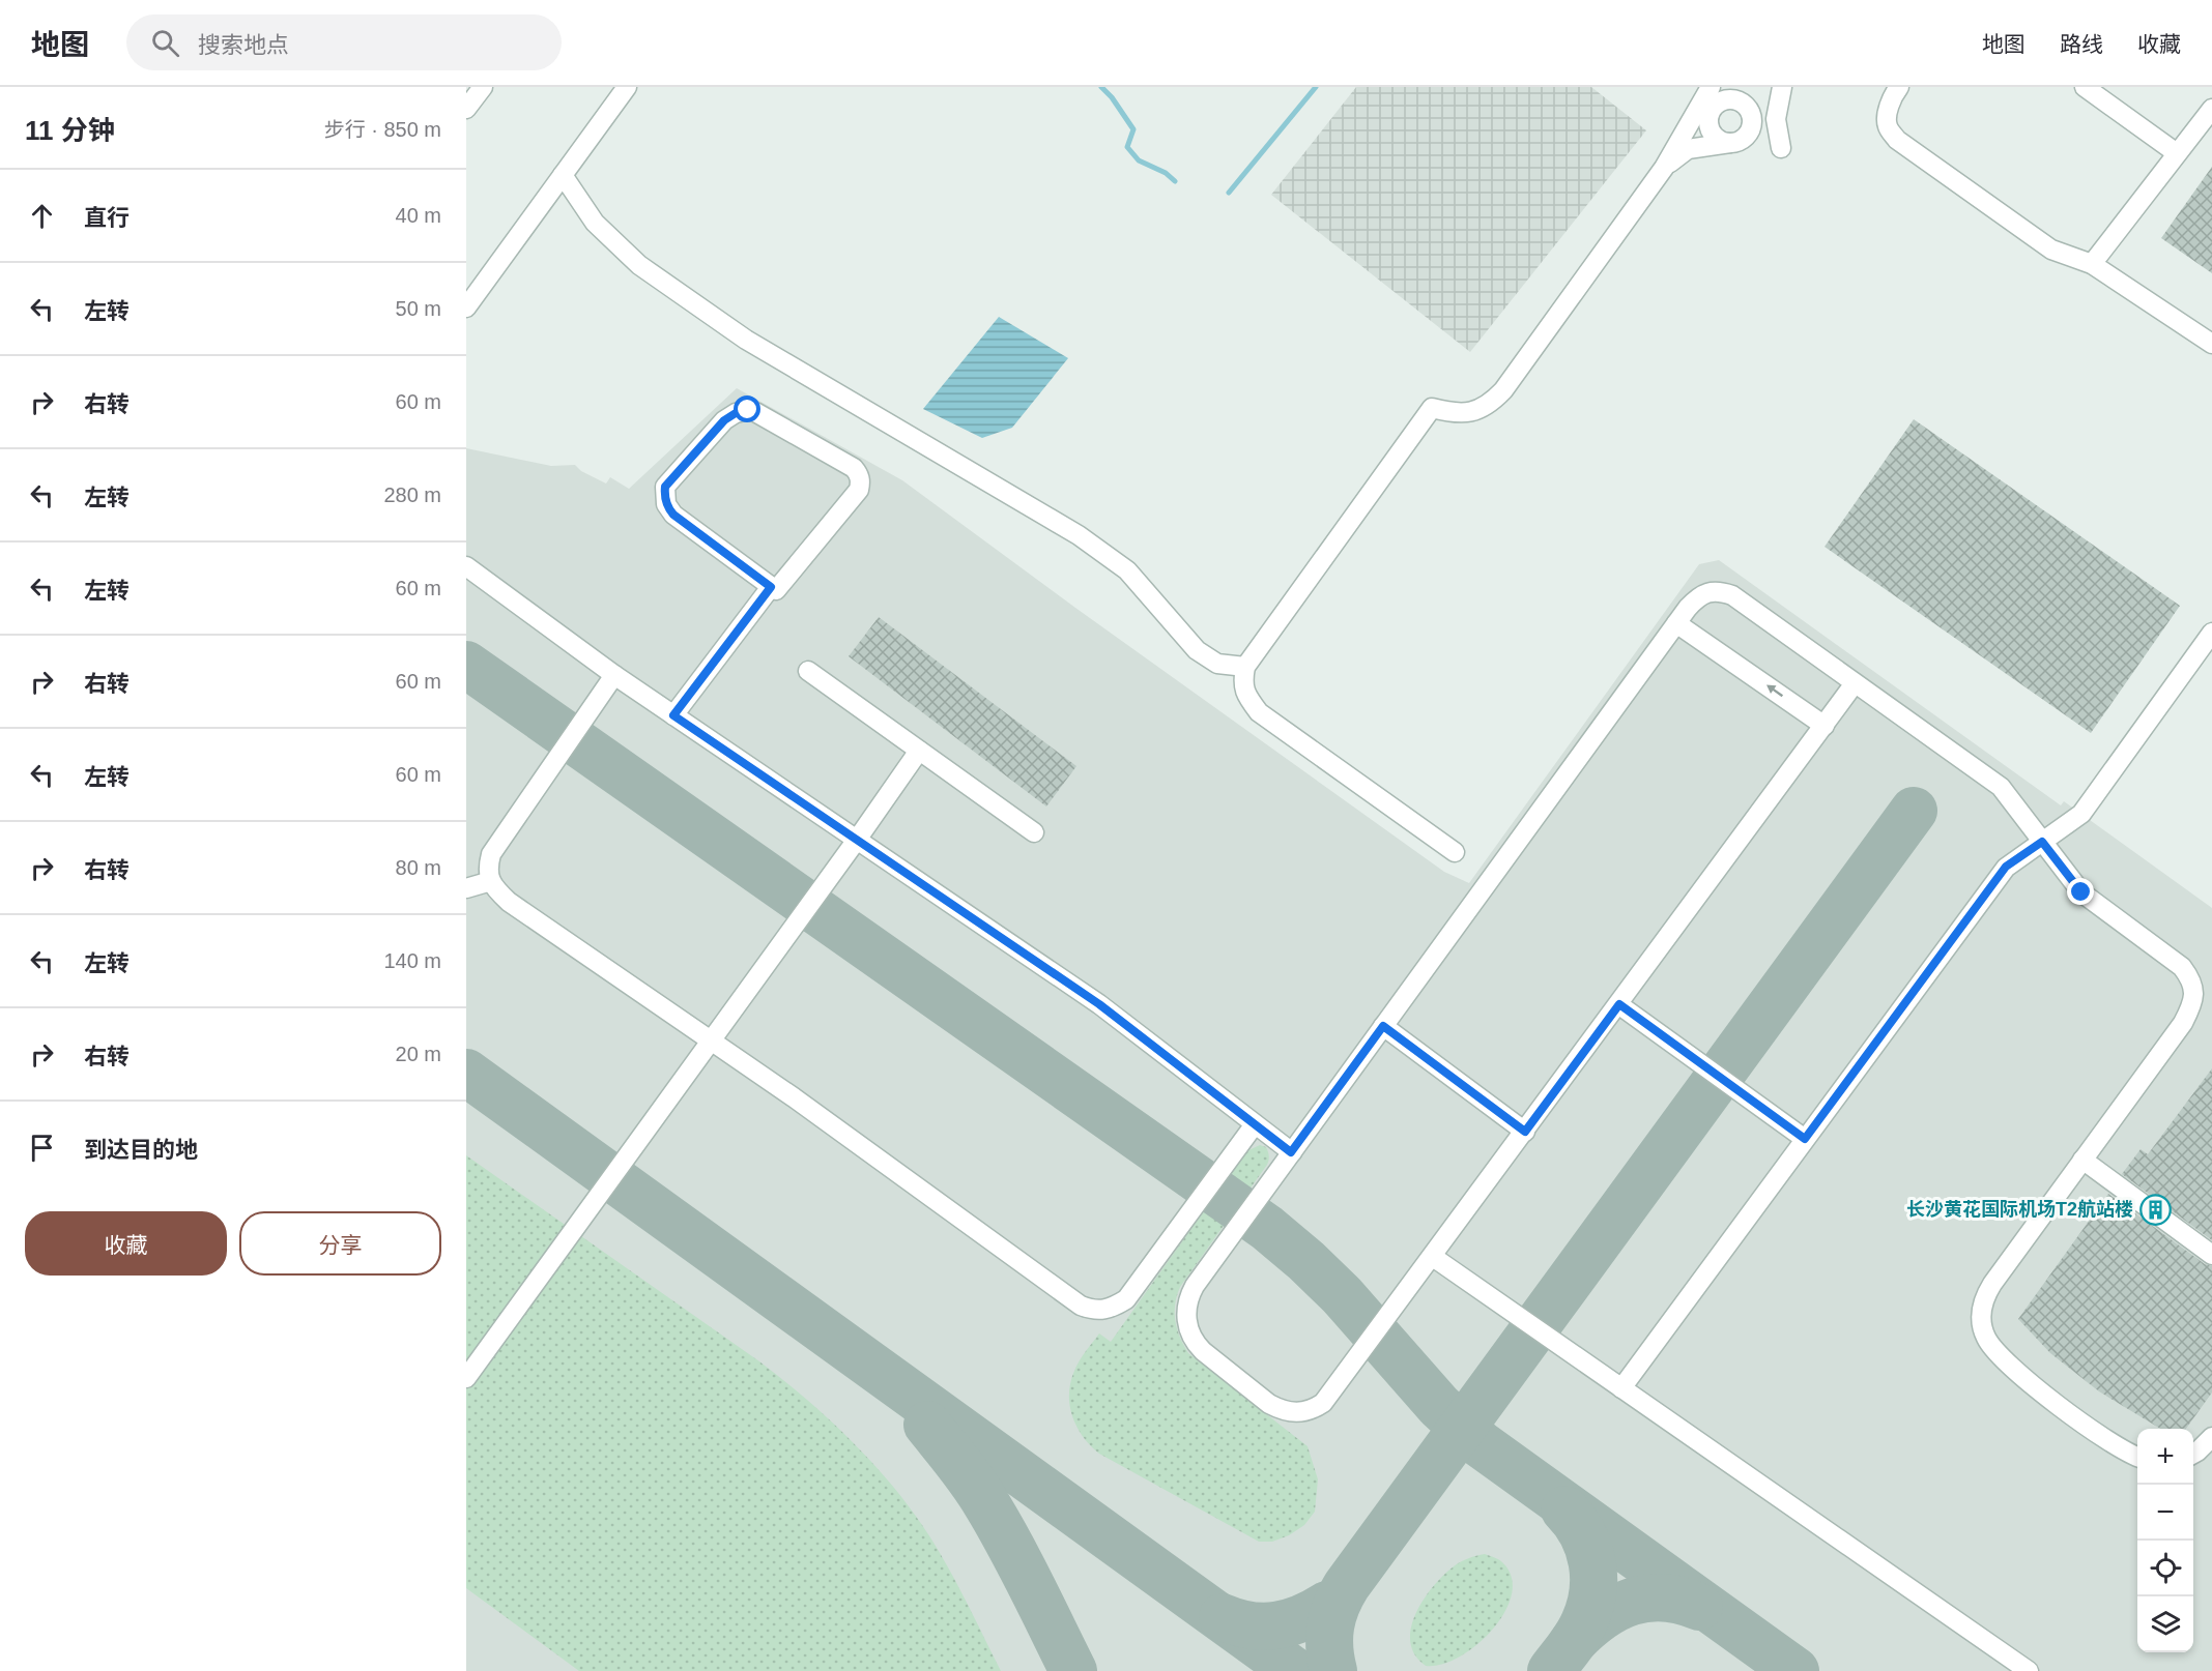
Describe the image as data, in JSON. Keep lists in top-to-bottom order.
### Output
{
  "places": {
    "building": ["长沙黄花国际机场T2航站楼"]
  },
  "page": {
    "header": "地图",
    "search": "搜索地点",
    "nav": ["地图", "路线", "收藏"],
    "heading": ["11 分钟", "步行 · 850 m"],
    "list": [
      ["直行", "40 m"],
      ["左转", "50 m"],
      ["右转", "60 m"],
      ["左转", "280 m"],
      ["左转", "60 m"],
      ["右转", "60 m"],
      ["左转", "60 m"],
      ["右转", "80 m"],
      ["左转", "140 m"],
      ["右转", "20 m"],
      "到达目的地"
    ],
    "buttons": ["收藏", "分享"],
    "map_buttons": ["+", "−"]
  }
}
